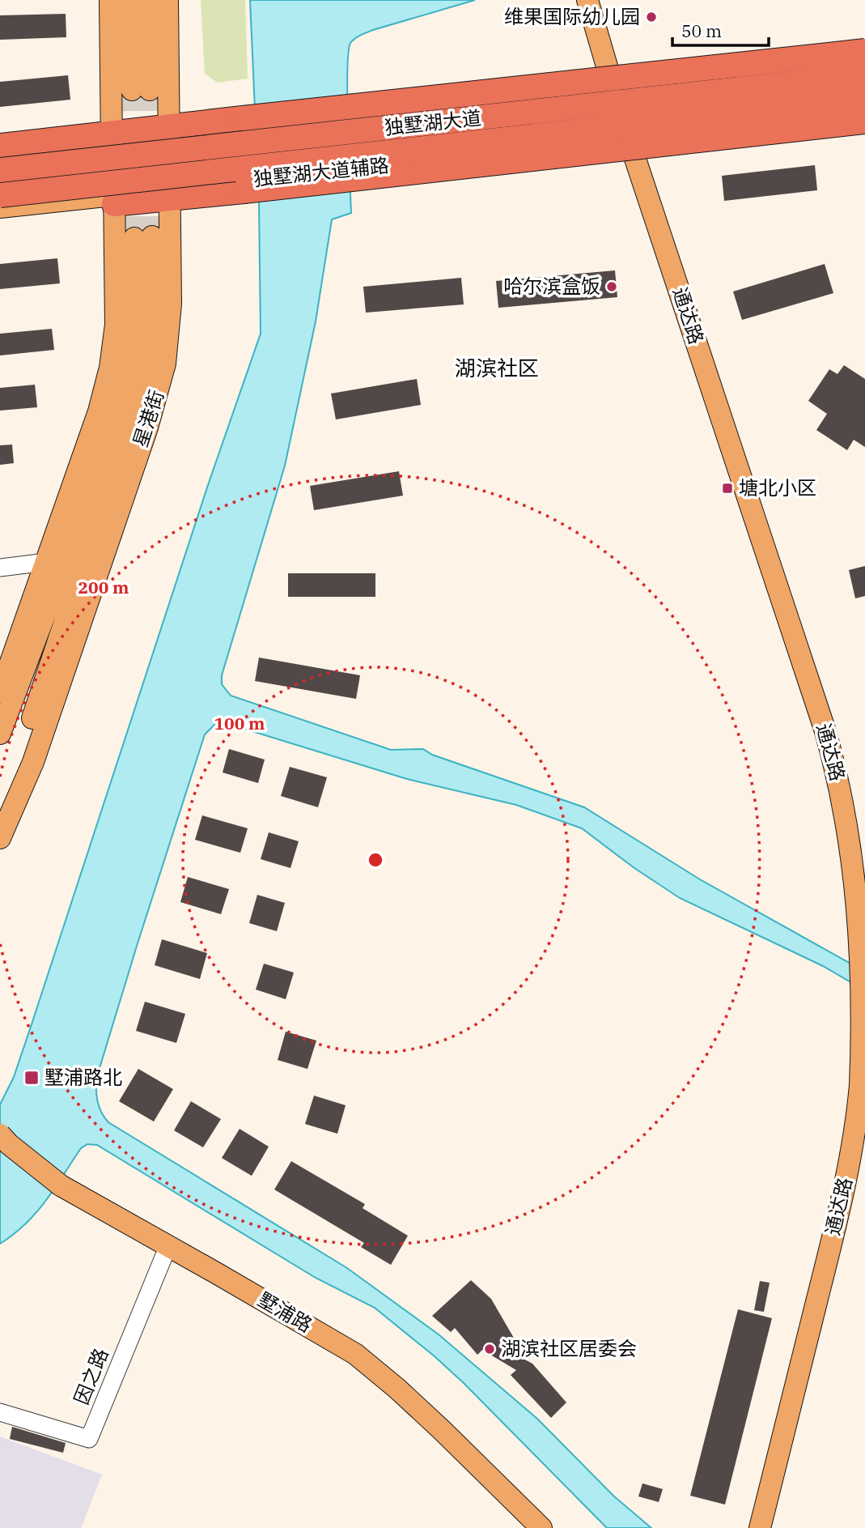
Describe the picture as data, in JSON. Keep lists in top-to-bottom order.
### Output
{
  "streets": {
    "highway": ["独墅湖大道"],
    "main road": [
      "独墅湖大道辅路",
      "通达路",
      "星港街",
      "墅浦路"
    ],
    "street": ["因之路"]
  },
  "crossings": [
    ["独墅湖大道辅路", "通达路"],
    ["墅浦路", "因之路"]
  ],
  "districts": ["湖滨社区"],
  "places": {
    "other": ["维果国际幼儿园", "哈尔滨盒饭", "湖滨社区居委会"],
    "transit": ["塘北小区", "墅浦路北"]
  },
  "scale_bar": "50 m",
  "rings": ["200 m", "100 m"]
}
